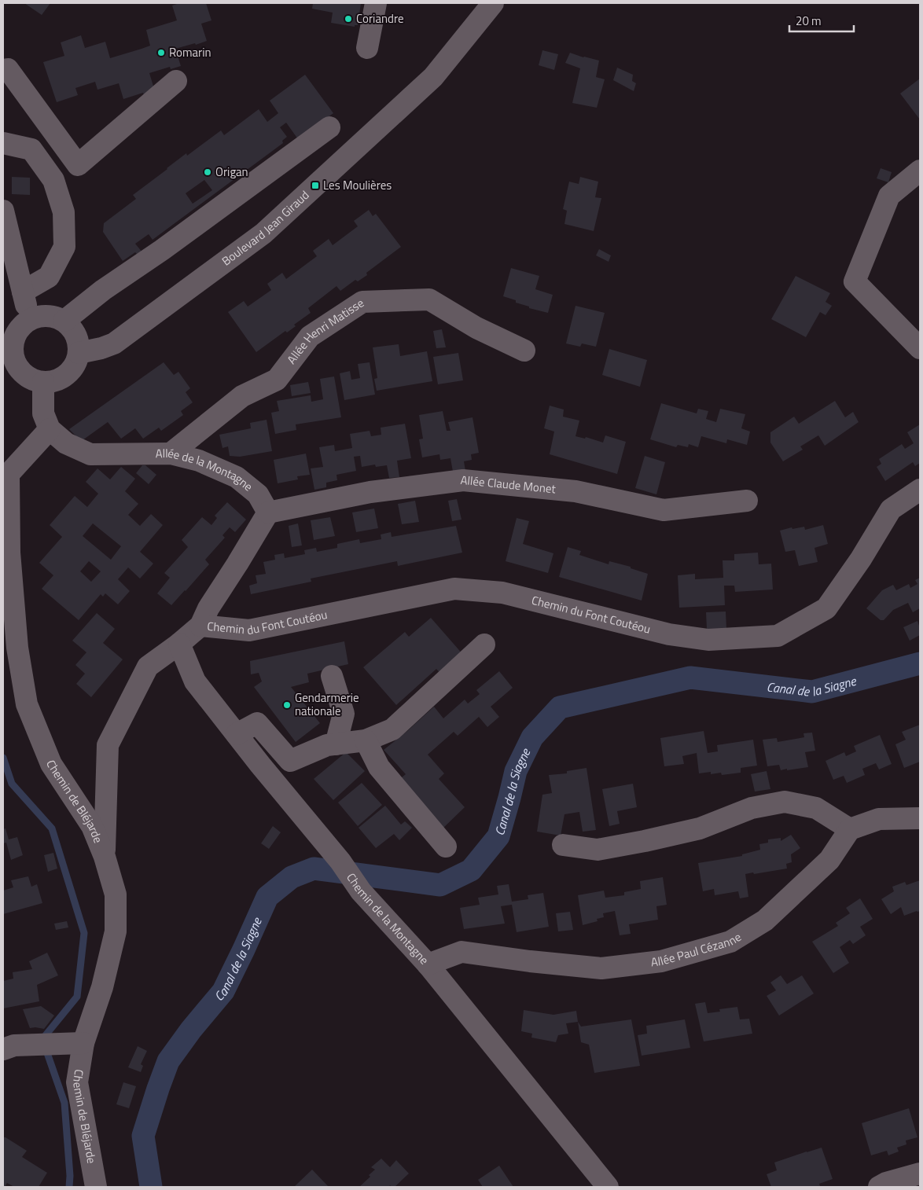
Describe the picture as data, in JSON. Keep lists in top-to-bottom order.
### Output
{
  "streets": {
    "street": [
      "Boulevard Jean Giraud",
      "Allée Henri Matisse",
      "Allée de la Montagne",
      "Allée Claude Monet",
      "Chemin du Font Coutéou",
      "Chemin de Bléjarde",
      "Chemin de la Montagne",
      "Allée Paul Cézanne"
    ]
  },
  "crossings": [
    ["Allée Henri Matisse", "Allée de la Montagne"],
    ["Allée de la Montagne", "Allée Claude Monet"],
    ["Allée de la Montagne", "Chemin de Bléjarde"],
    ["Chemin de la Montagne", "Allée Paul Cézanne"]
  ],
  "water": ["Canal de la Siagne"],
  "places": {
    "other": [
      "Coriandre",
      "Romarin",
      "Origan",
      "Gendarmerie nationale"
    ],
    "transit": ["Les Moulières"]
  },
  "scale_bar": "20 m"
}
